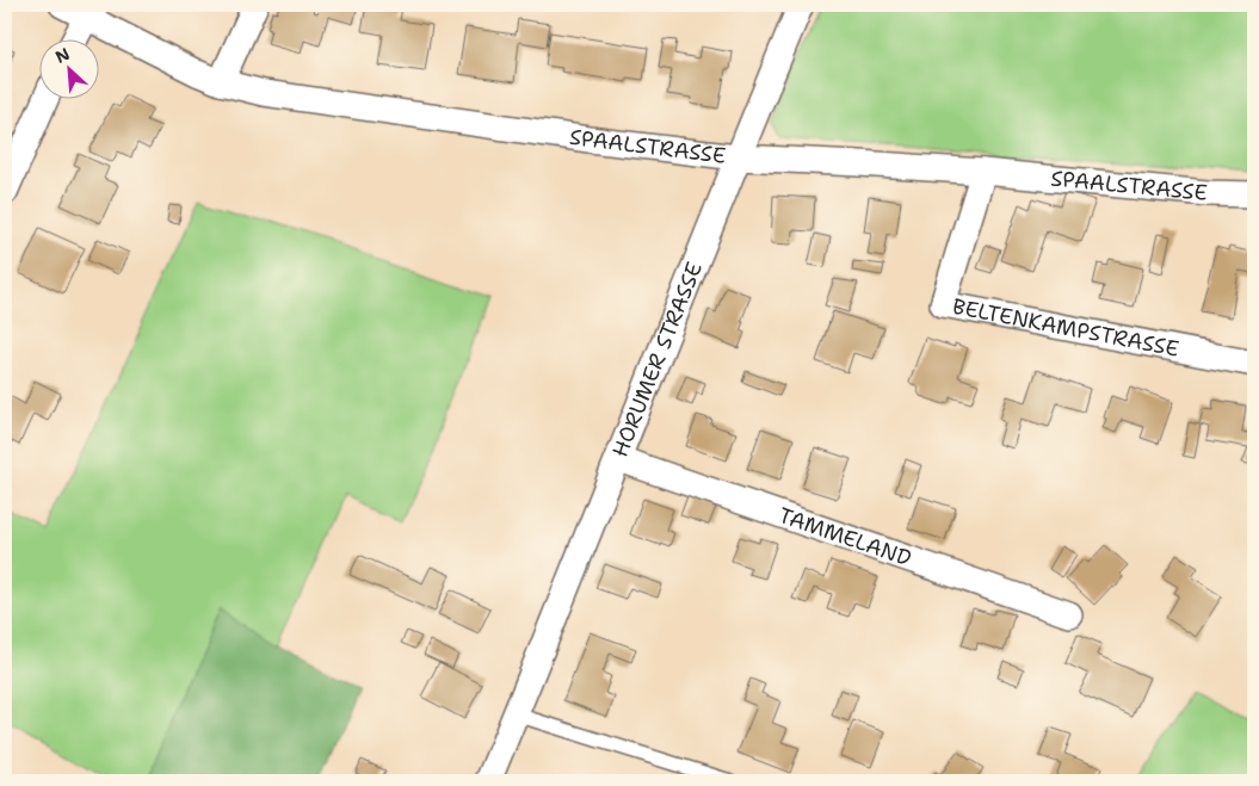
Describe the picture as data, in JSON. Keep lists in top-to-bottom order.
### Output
{
  "streets": {
    "street": [
      "SPAALSTRASSE",
      "BELTENKAMPSTRASSE",
      "HORUMER STRASSE",
      "TAMMELAND"
    ]
  },
  "crossings": [
    ["SPAALSTRASSE", "BELTENKAMPSTRASSE"],
    ["SPAALSTRASSE", "HORUMER STRASSE"],
    ["HORUMER STRASSE", "TAMMELAND"]
  ],
  "north": "top left"
}
